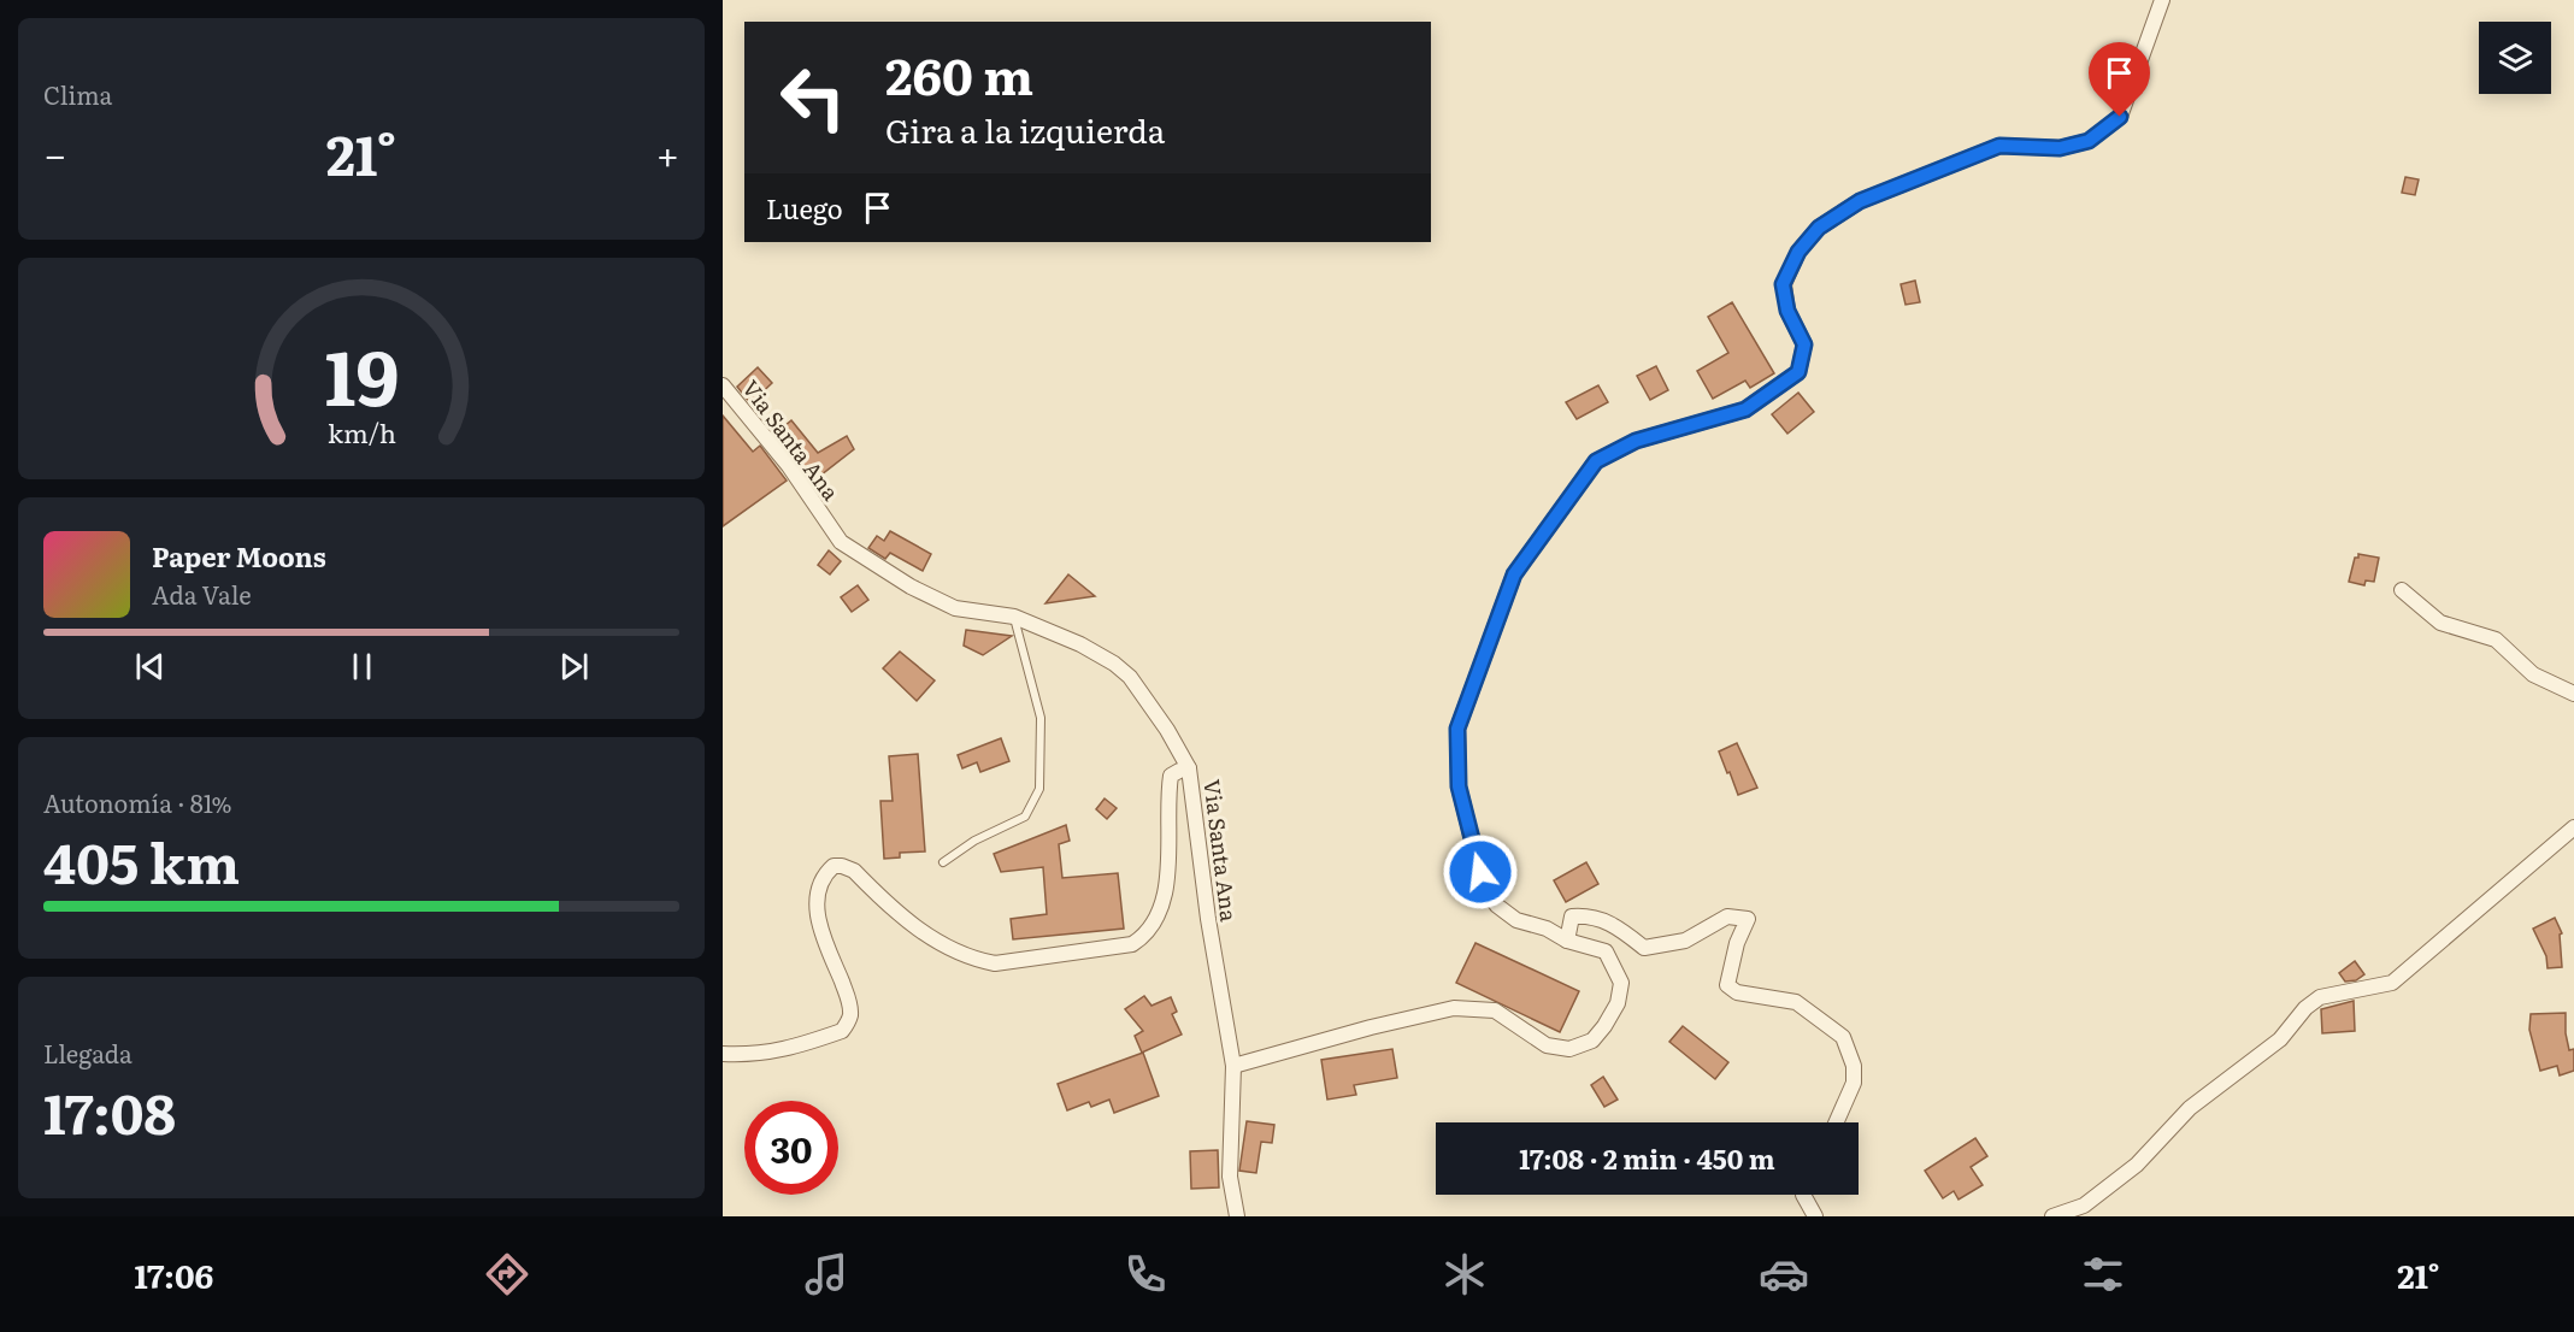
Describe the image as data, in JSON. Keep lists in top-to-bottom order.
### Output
{
  "streets": {
    "street": ["Via Santa Ana"]
  },
  "page": {
    "tile": [
      "Clima",
      ["Autonomía · 81%", "405 km"],
      ["Llegada", "17:08"]
    ],
    "turn": ["260 m", "Gira a la izquierda"],
    "heat": ["−", "21°", "+"],
    "then": "Luego",
    "song": ["Paper Moons", "Ada Vale"],
    "limit": "30",
    "trip": "17:08 · 2 min · 450 m",
    "tabs": ["17:06", "21°"],
    "gauge": ["19", "km/h"]
  }
}
